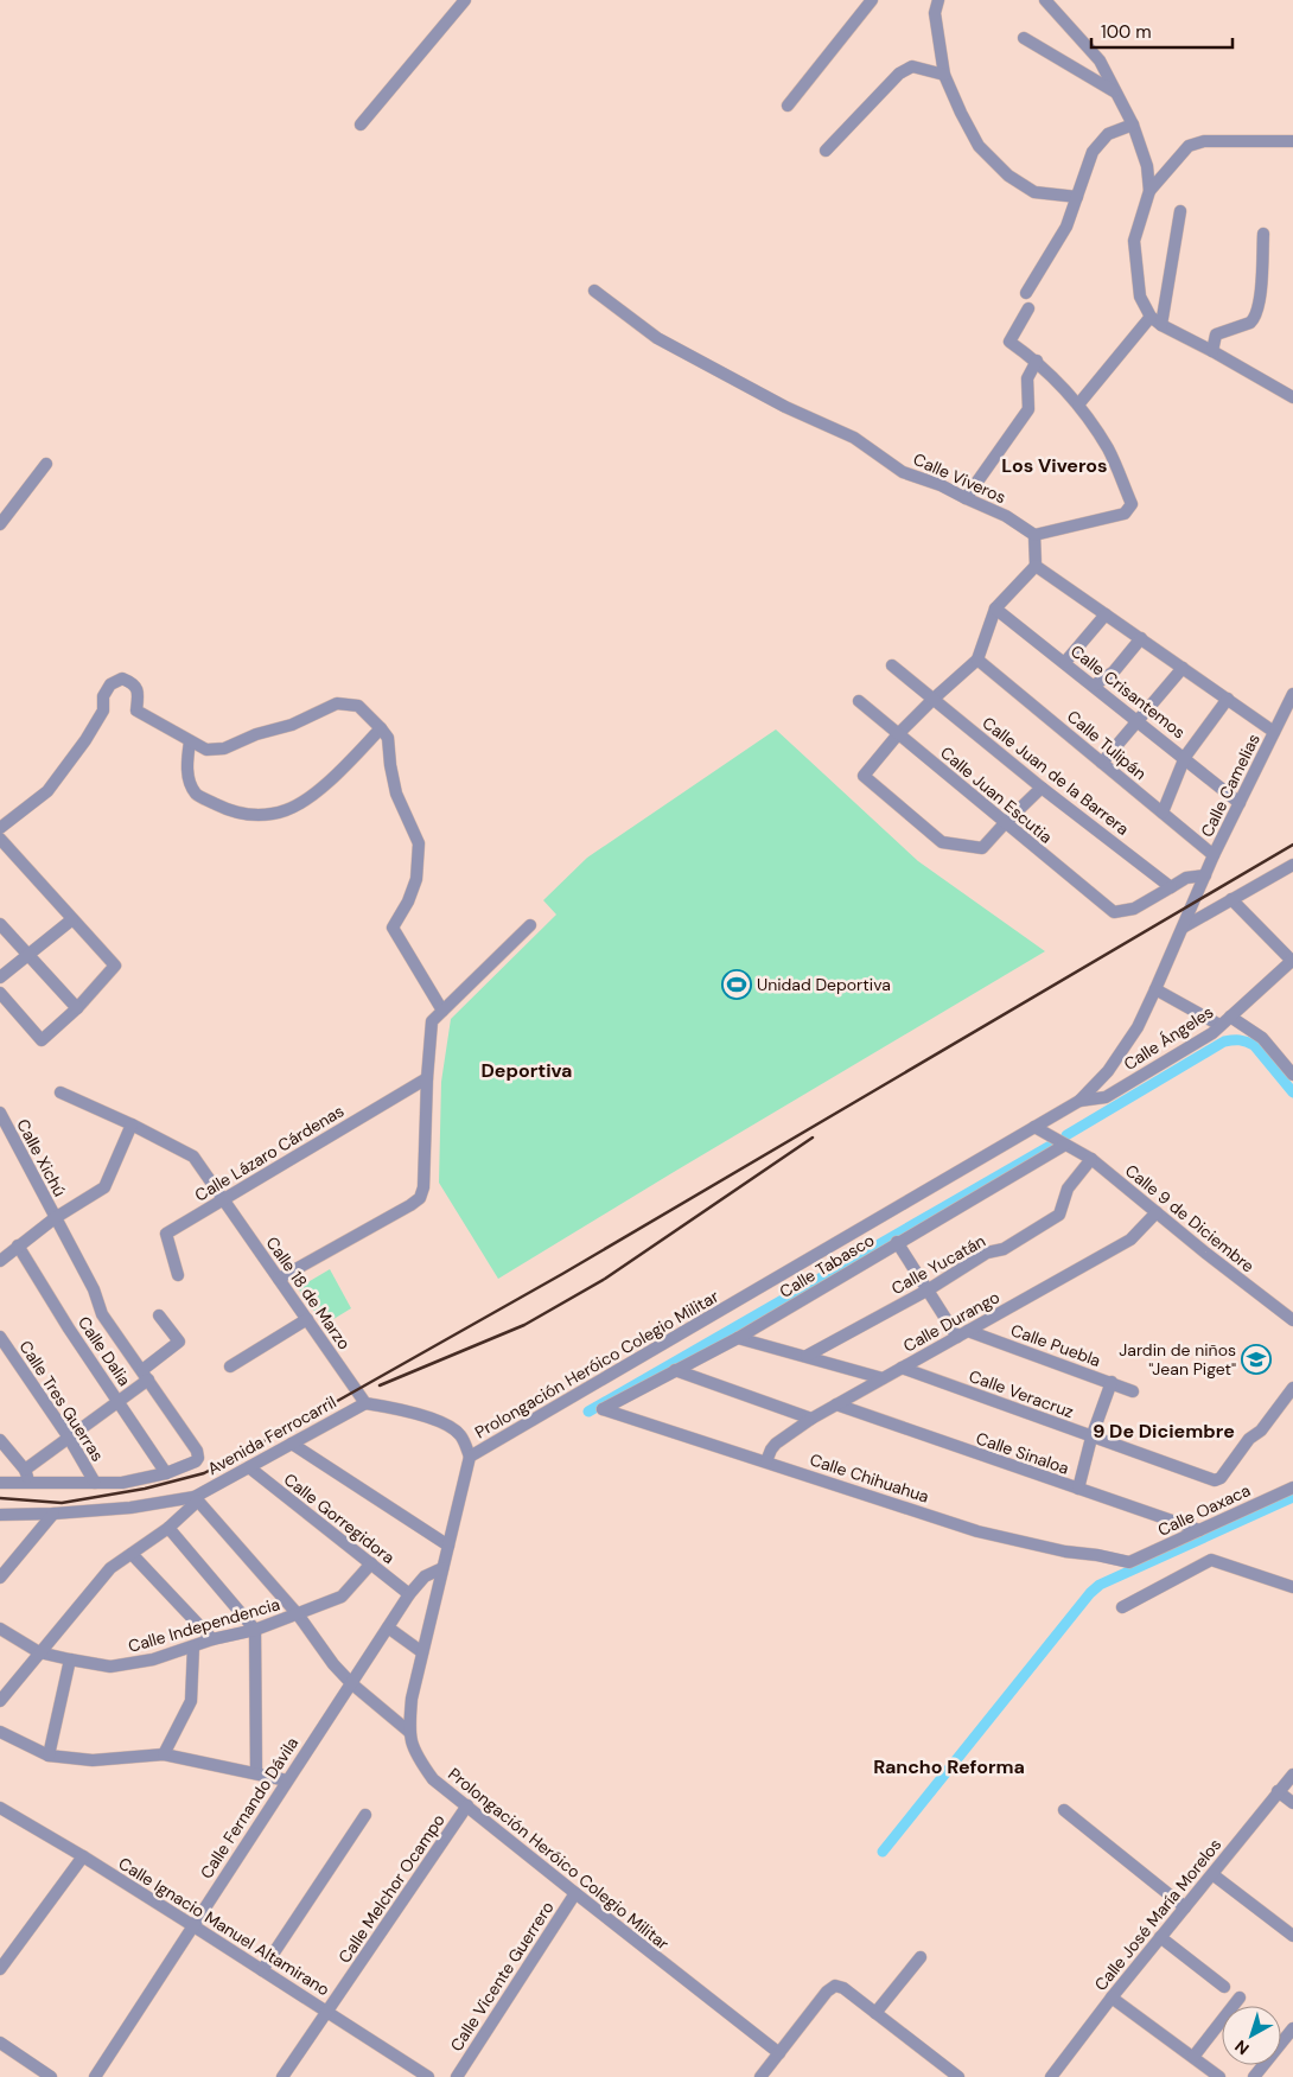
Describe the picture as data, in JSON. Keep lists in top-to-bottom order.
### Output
{
  "streets": {
    "street": [
      "Calle Viveros",
      "Calle Crisantemos",
      "Calle Tulipán",
      "Calle Juan de la Barrera",
      "Calle Camelias",
      "Calle Juan Escutia",
      "Calle Ángeles",
      "Calle Lázaro Cárdenas",
      "Calle Xichú",
      "Calle 9 de Diciembre",
      "Calle Yucatán",
      "Calle Tabasco",
      "Calle 18 de Marzo",
      "Calle Durango",
      "Calle Puebla",
      "Calle Dalia",
      "Prolongación Heróico Colegio Militar",
      "Calle Veracruz",
      "Calle Tres Guerras",
      "Avenida Ferrocarril",
      "Calle Sinaloa",
      "Calle Chihuahua",
      "Calle Oaxaca",
      "Calle Gorregidora",
      "Calle Independencia",
      "Calle Fernando Dávila",
      "Calle Melchor Ocampo",
      "Calle José María Morelos",
      "Calle Ignacio Manuel Altamirano",
      "Calle Vicente Guerrero"
    ]
  },
  "crossings": [
    ["Calle Crisantemos", "Calle Camelias"],
    ["Calle Tulipán", "Calle Camelias"],
    ["Calle Juan de la Barrera", "Calle Juan Escutia"],
    ["Calle Camelias", "Prolongación Heróico Colegio Militar"],
    ["Calle Ángeles", "Prolongación Heróico Colegio Militar"],
    ["Calle Lázaro Cárdenas", "Calle 18 de Marzo"],
    ["Calle Xichú", "Calle Dalia"],
    ["Calle 9 de Diciembre", "Calle Yucatán"],
    ["Calle 9 de Diciembre", "Calle Tabasco"],
    ["Calle 9 de Diciembre", "Calle Durango"],
    ["Calle Tabasco", "Calle Chihuahua"],
    ["Calle 18 de Marzo", "Avenida Ferrocarril"],
    ["Calle Durango", "Calle Puebla"],
    ["Calle Durango", "Calle Veracruz"],
    ["Calle Durango", "Calle Sinaloa"],
    ["Calle Durango", "Calle Chihuahua"],
    ["Prolongación Heróico Colegio Militar", "Calle Fernando Dávila"],
    ["Prolongación Heróico Colegio Militar", "Calle Melchor Ocampo"],
    ["Prolongación Heróico Colegio Militar", "Calle Vicente Guerrero"],
    ["Avenida Ferrocarril", "Calle Gorregidora"],
    ["Calle Sinaloa", "Calle Oaxaca"],
    ["Calle Chihuahua", "Calle Oaxaca"],
    ["Calle Gorregidora", "Calle Independencia"],
    ["Calle Gorregidora", "Calle Fernando Dávila"],
    ["Calle Fernando Dávila", "Calle Ignacio Manuel Altamirano"],
    ["Calle Melchor Ocampo", "Calle Ignacio Manuel Altamirano"]
  ],
  "districts": [
    "Los Viveros",
    "Deportiva",
    "9 De Diciembre",
    "Rancho Reforma"
  ],
  "places": {
    "sports": ["Unidad Deportiva"],
    "school or university": ["Jardin de niños \"Jean Piget\""]
  },
  "scale_bar": "100 m",
  "north": "bottom left"
}
